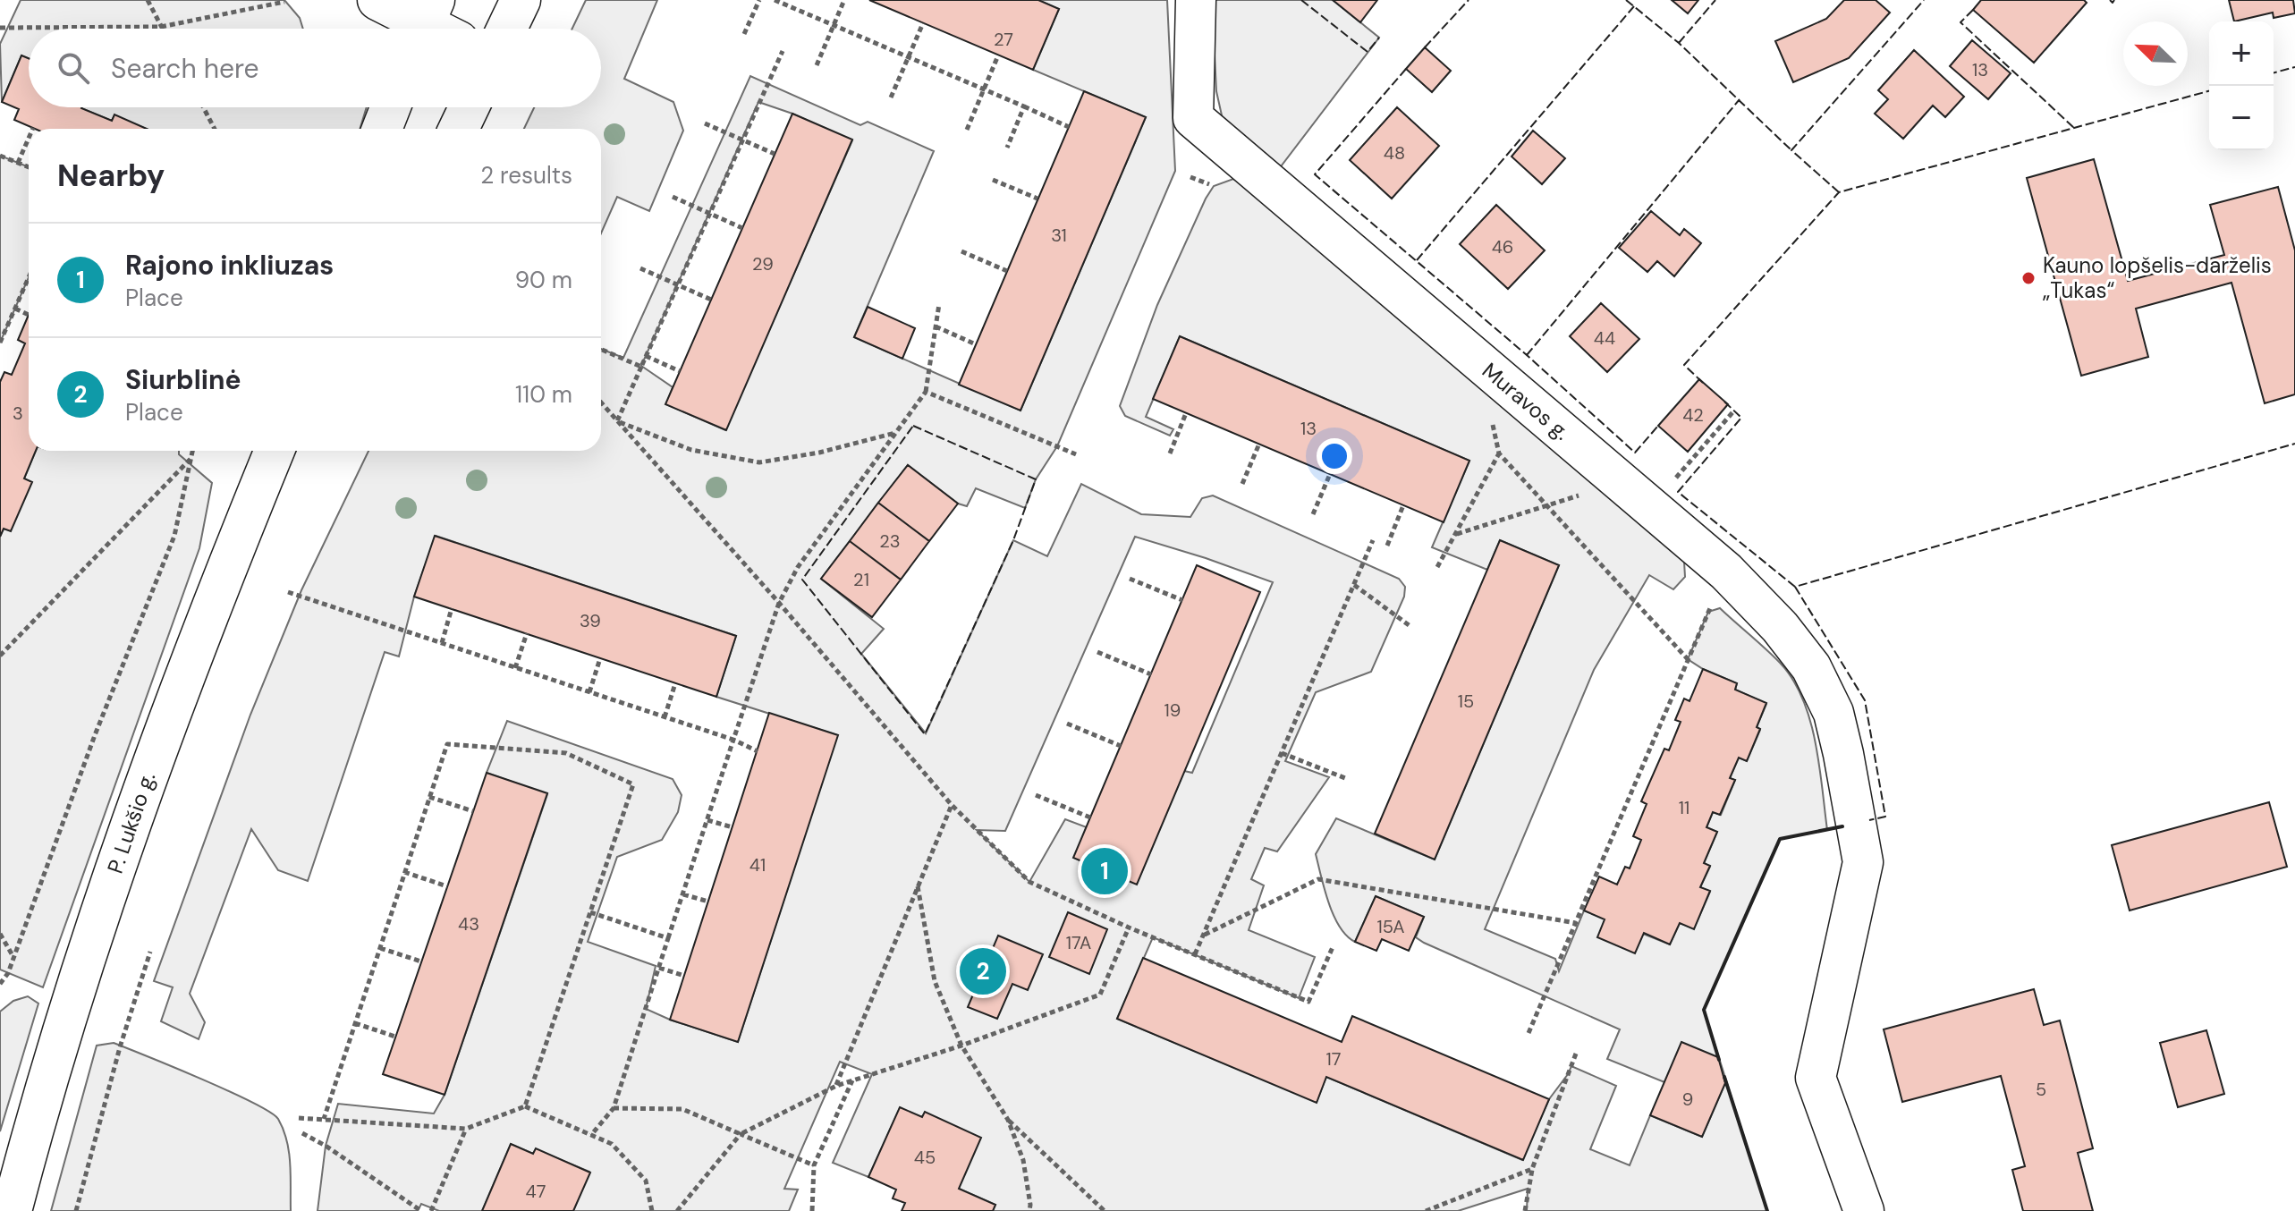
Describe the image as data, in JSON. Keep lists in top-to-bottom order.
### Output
{
  "streets": {
    "street": ["Muravos g.", "P. Lukšio g."]
  },
  "places": ["Kauno lopšelis-darželis „Tukas“"],
  "house_numbers": [
    "27",
    "13",
    "48",
    "31",
    "46",
    "29",
    "44",
    "3",
    "42",
    "13",
    "23",
    "21",
    "39",
    "15",
    "19",
    "11",
    "41",
    "43",
    "15A",
    "17A",
    "17",
    "5",
    "9",
    "45",
    "47"
  ],
  "north": "top left",
  "page": {
    "map_buttons": ["+", "−"],
    "search": "Search here",
    "heading": ["Nearby", "2 results"],
    "list": [
      {
        "mark": "1",
        "name": "Rajono inkliuzas",
        "note": "Place",
        "value": "90 m"
      },
      {
        "mark": "2",
        "name": "Siurblinė",
        "note": "Place",
        "value": "110 m"
      }
    ],
    "pins": ["1", "2"]
  }
}
